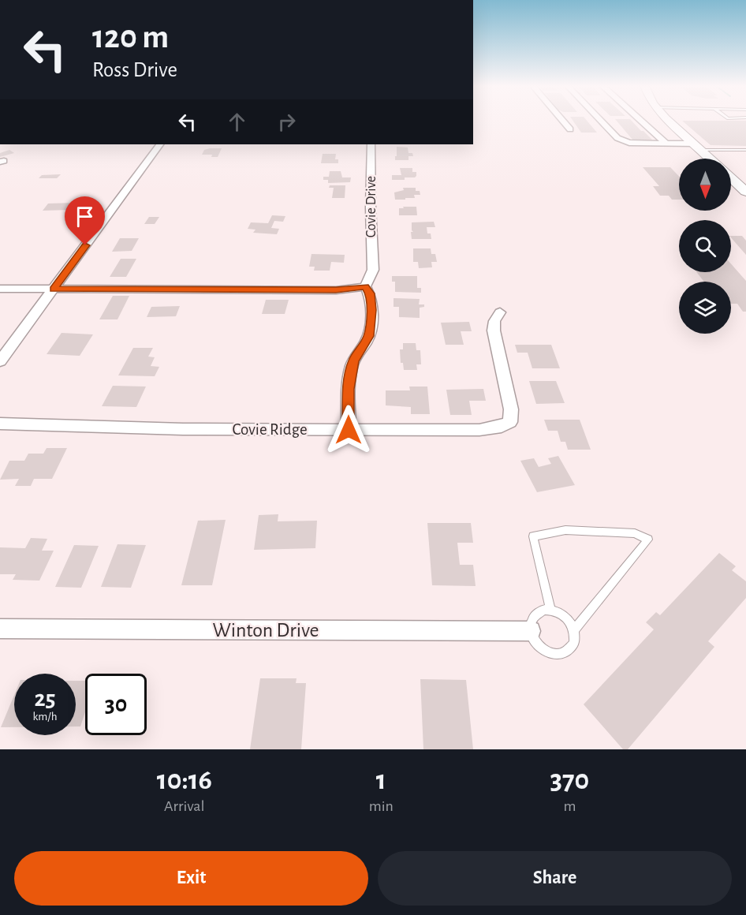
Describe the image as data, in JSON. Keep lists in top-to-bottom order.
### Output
{
  "streets": {
    "street": ["Covie Drive", "Covie Ridge", "Winton Drive"]
  },
  "north": "bottom",
  "page": {
    "turn": ["120 m", "Ross Drive"],
    "speed": "25 km/h",
    "limit": "30",
    "eta": [
      "10:16",
      "Arrival",
      "1",
      "min",
      "370",
      "m"
    ],
    "buttons": ["Exit", "Share"]
  }
}
